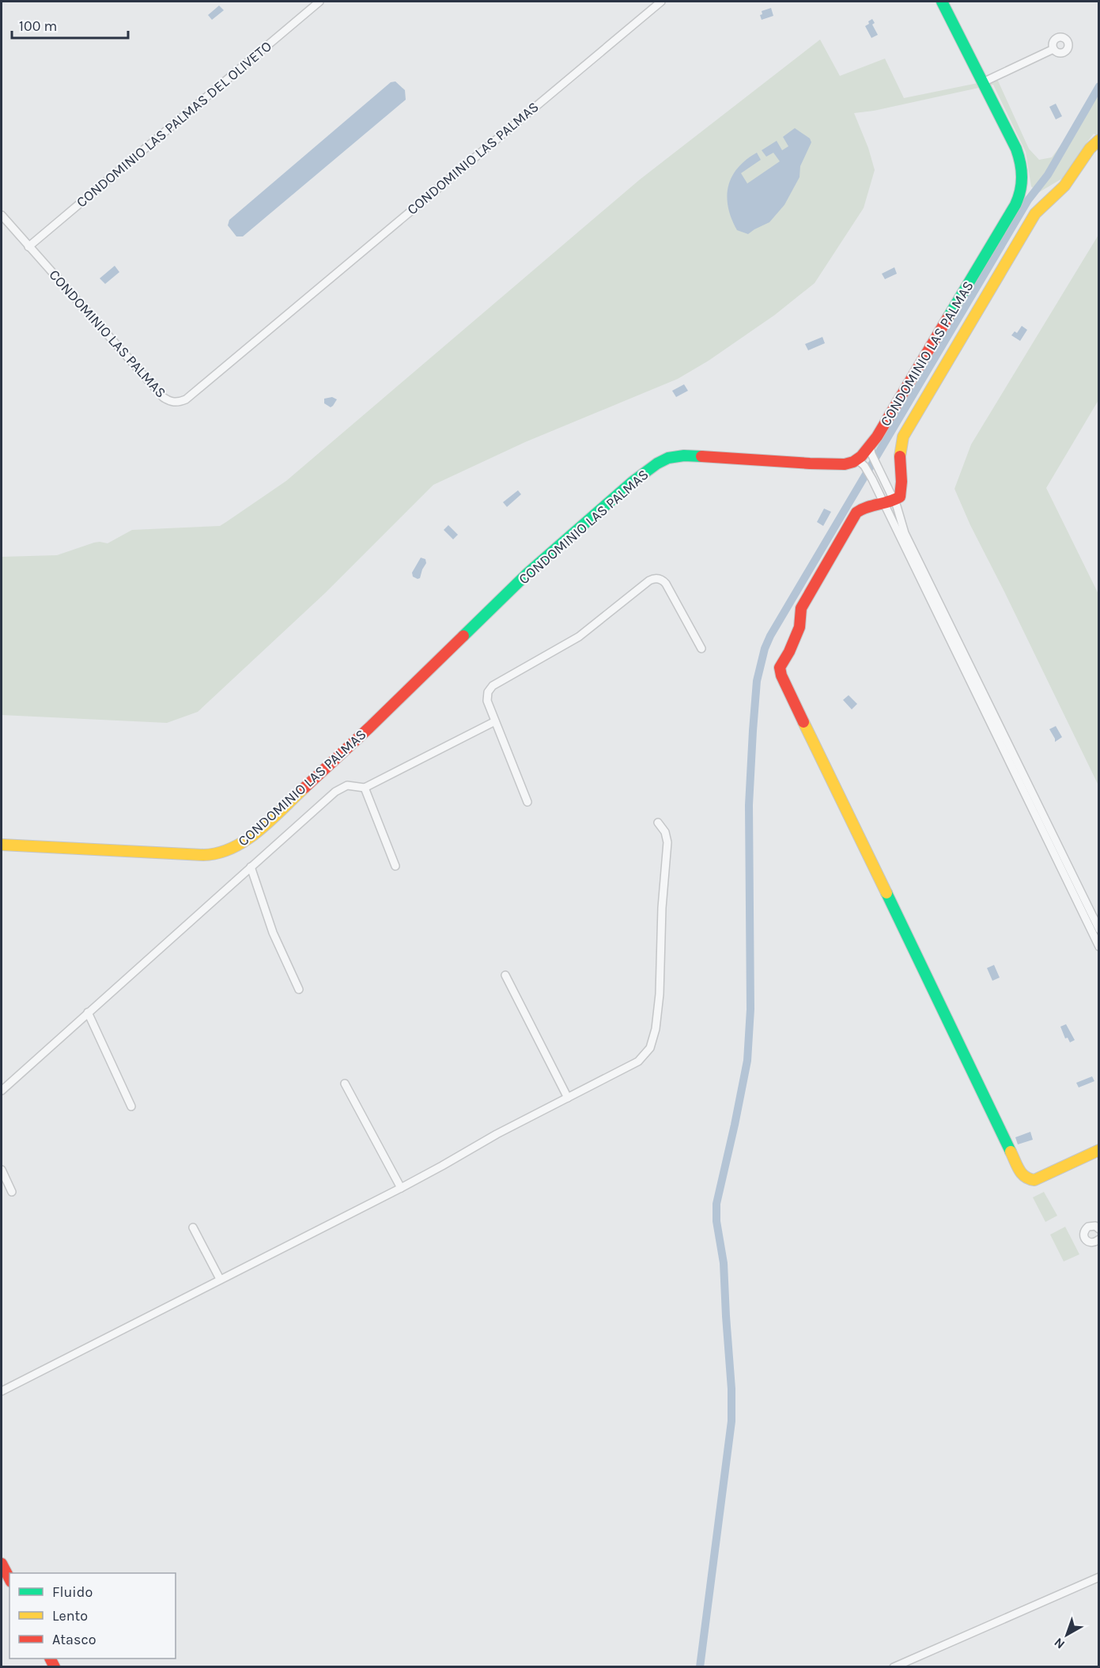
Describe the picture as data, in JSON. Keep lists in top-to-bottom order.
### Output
{
  "streets": {
    "street": ["CONDOMINIO LAS PALMAS DEL OLIVETO", "CONDOMINIO LAS PALMAS"]
  },
  "crossings": [
    ["CONDOMINIO LAS PALMAS DEL OLIVETO", "CONDOMINIO LAS PALMAS"]
  ],
  "legend": ["Fluido", "Lento", "Atasco"],
  "scale_bar": "100 m",
  "north": "bottom left"
}
